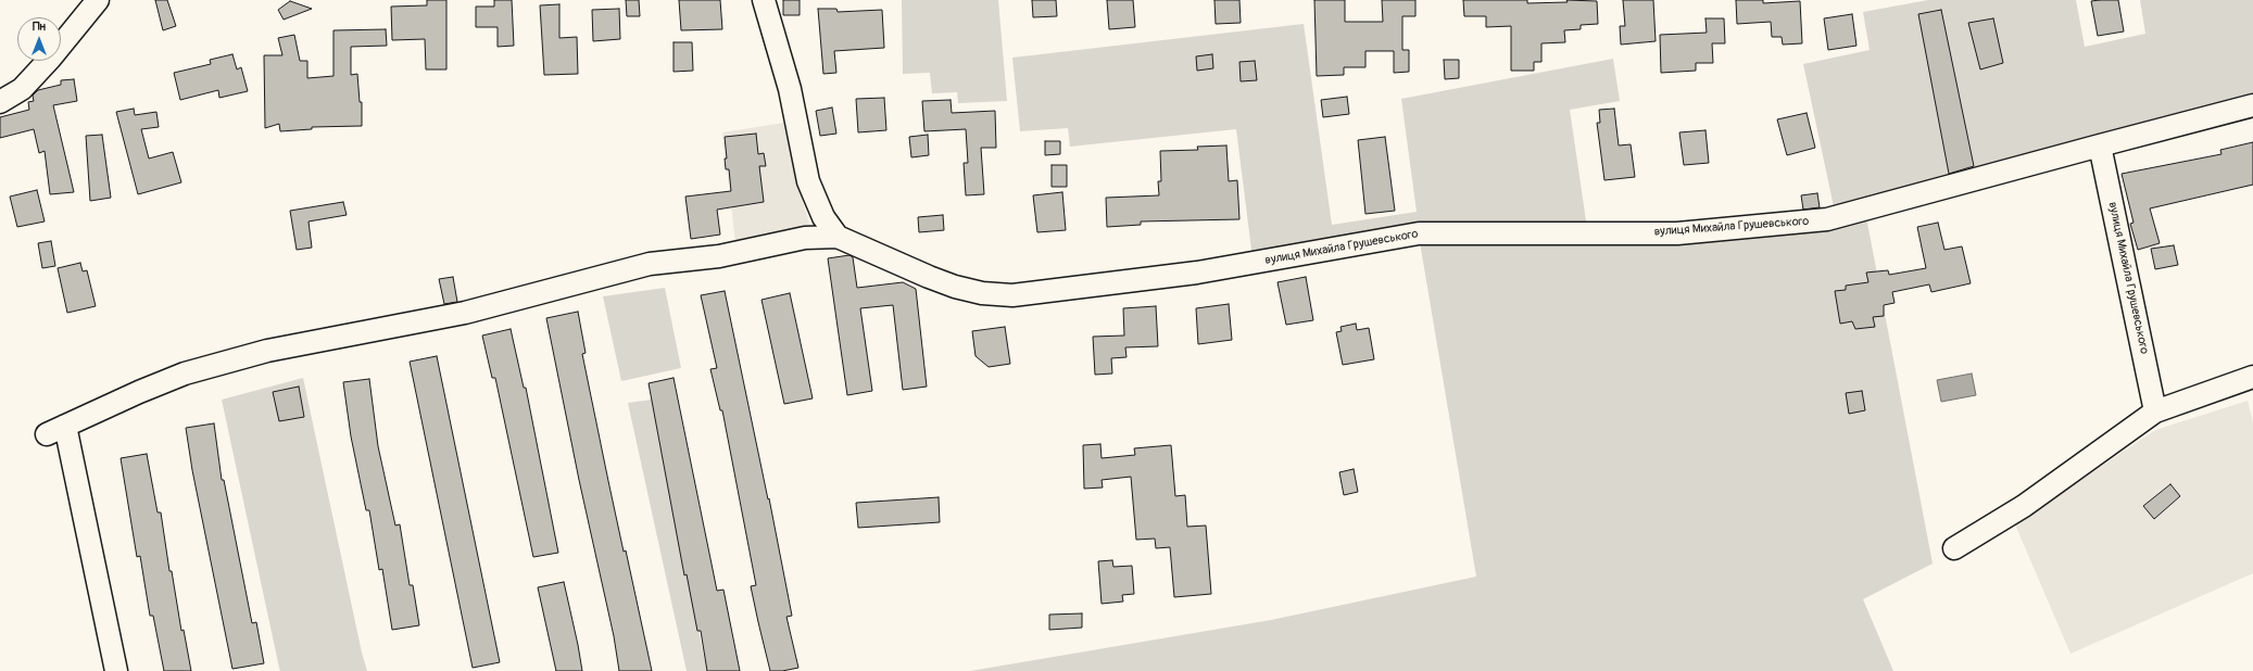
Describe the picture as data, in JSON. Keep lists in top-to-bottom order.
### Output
{
  "streets": {
    "street": ["вулиця Михайла Грушевського"]
  },
  "north": "top"
}
